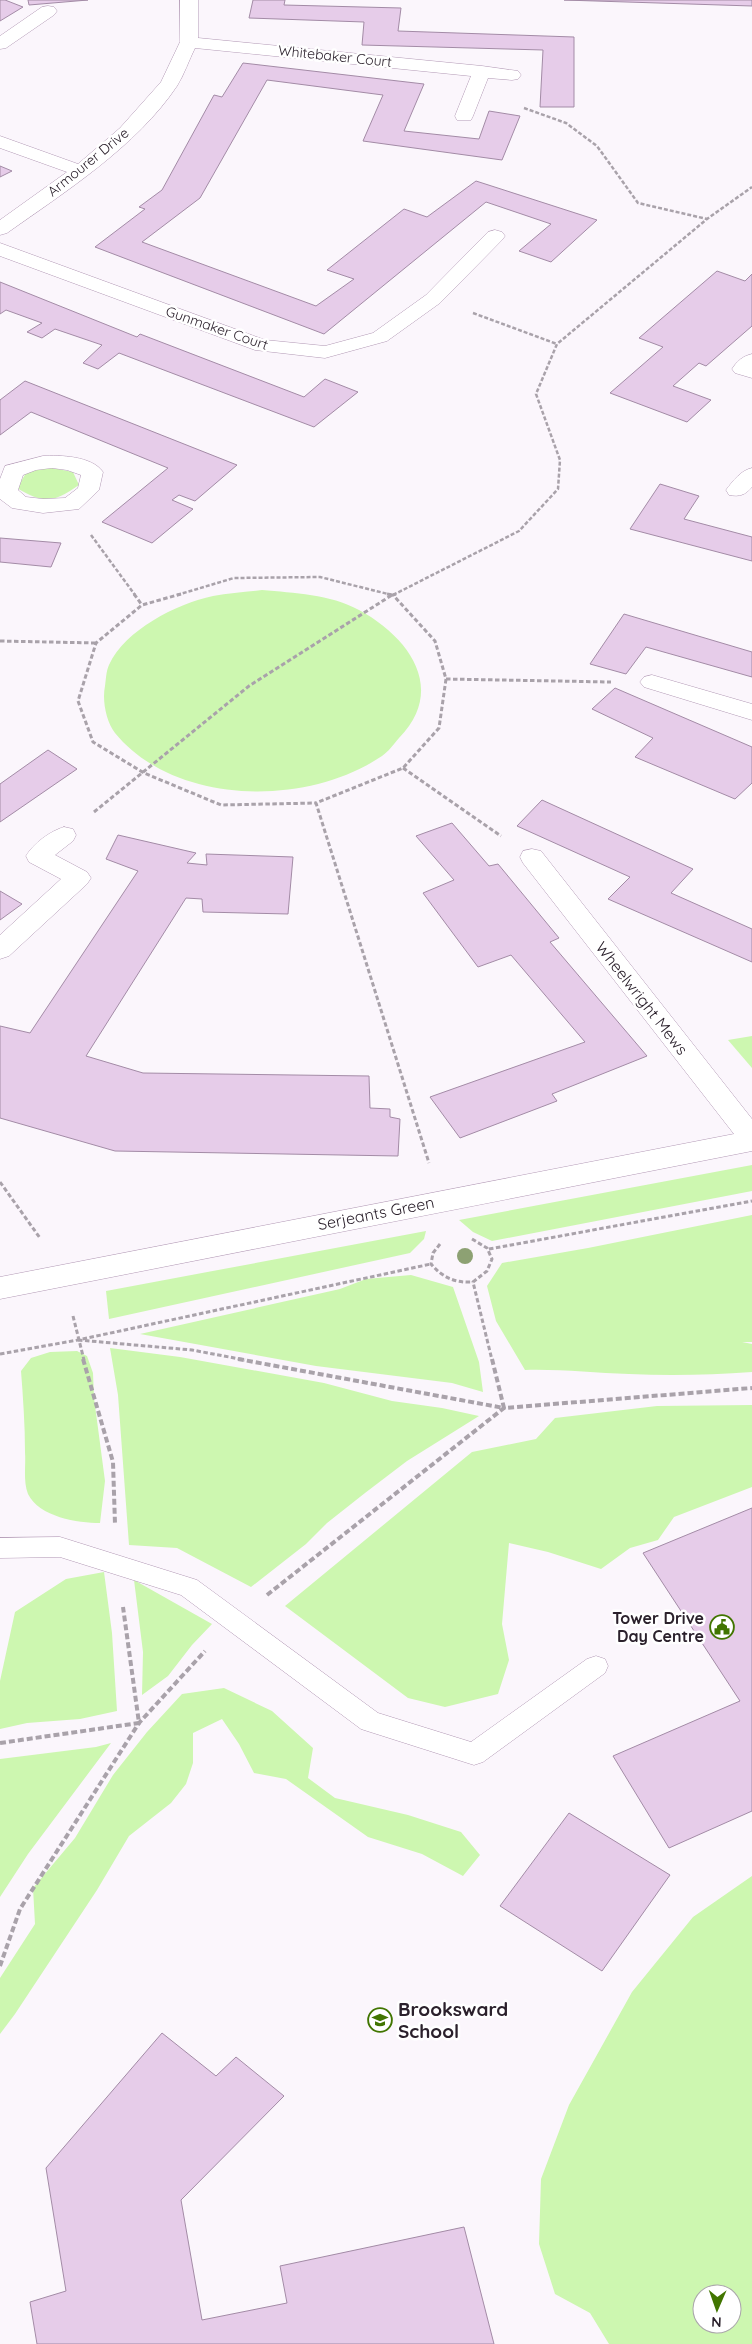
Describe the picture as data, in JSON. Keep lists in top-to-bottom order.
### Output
{
  "streets": {
    "street": [
      "Whitebaker Court",
      "Armourer Drive",
      "Gunmaker Court",
      "Wheelwright Mews",
      "Serjeants Green"
    ]
  },
  "crossings": [
    ["Whitebaker Court", "Armourer Drive"],
    ["Wheelwright Mews", "Serjeants Green"]
  ],
  "places": {
    "public building": ["Tower Drive Day Centre"],
    "school or university": ["Brooksward School"]
  },
  "north": "bottom"
}
